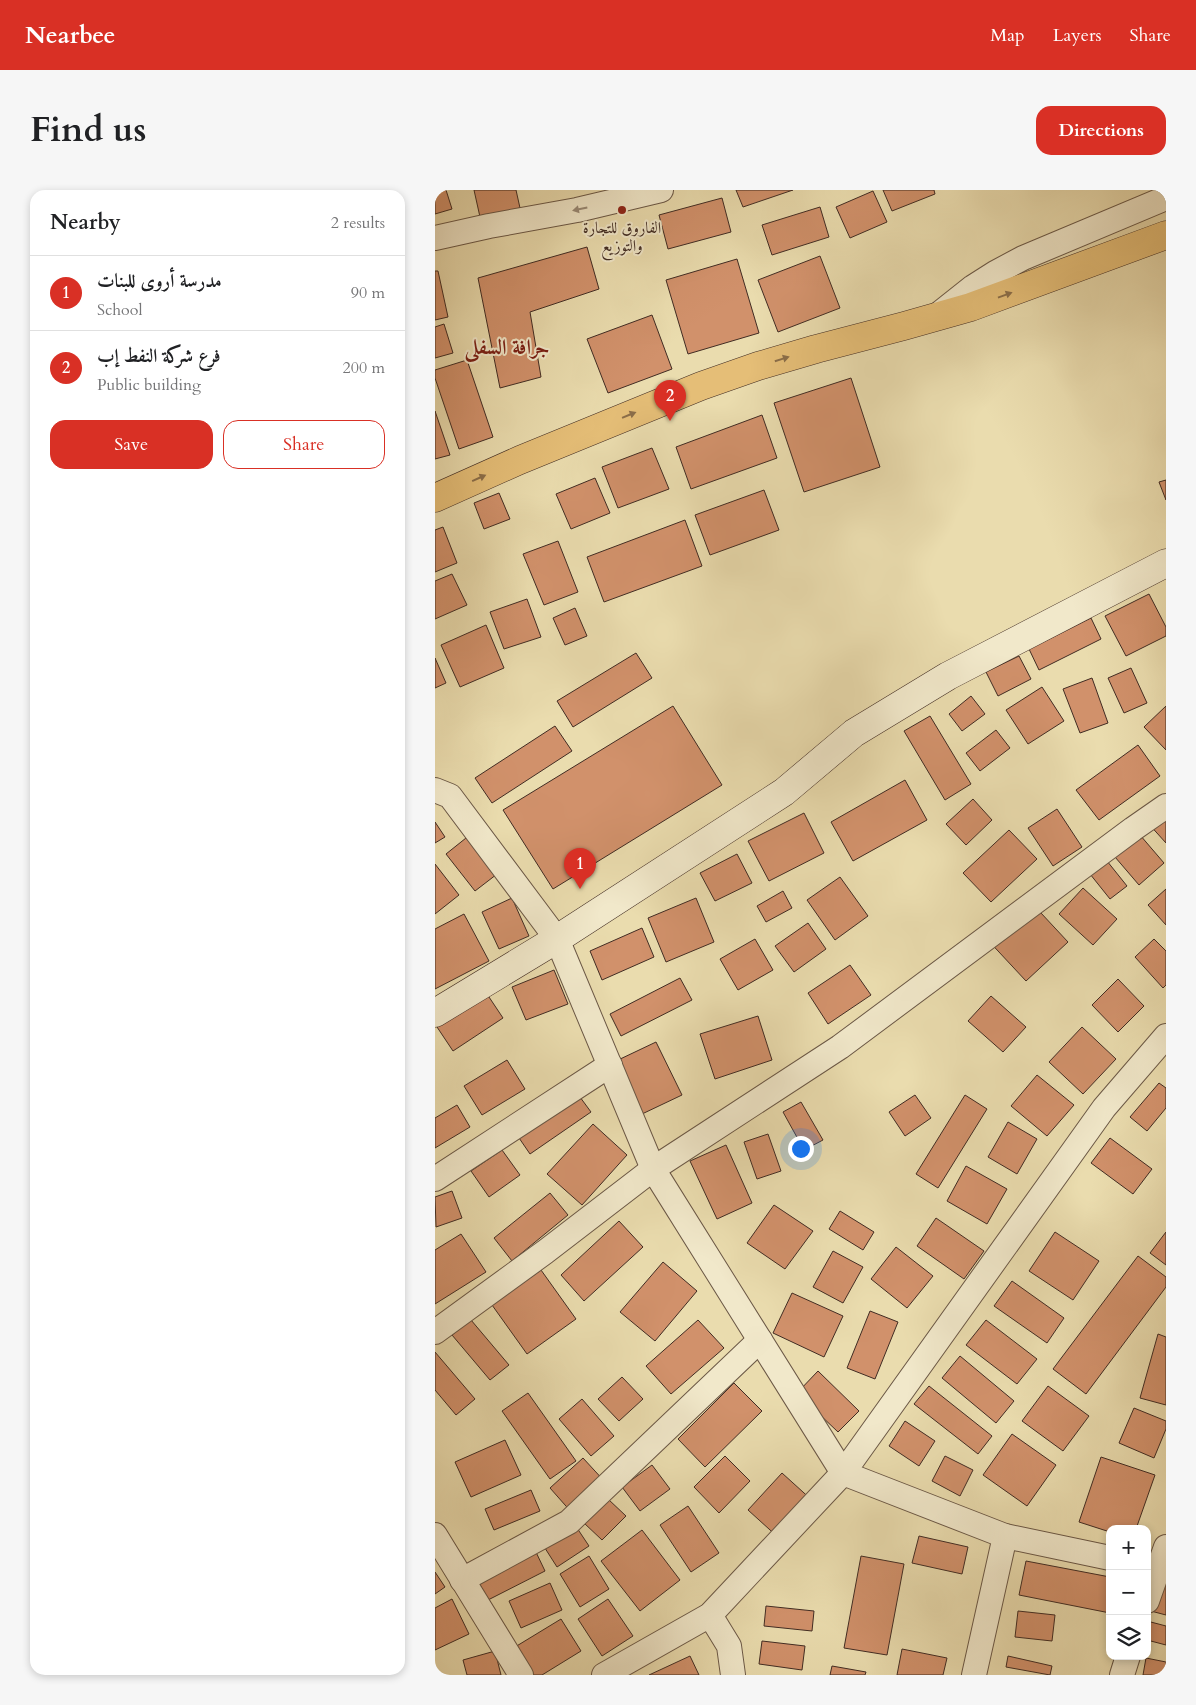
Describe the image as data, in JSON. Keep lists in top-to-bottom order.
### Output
{
  "districts": ["جرافة السفلى"],
  "places": ["الفاروق للتجارة والتوزيع"],
  "page": {
    "header": "Nearbee",
    "nav": ["Map", "Layers", "Share"],
    "title": "Find us",
    "buttons": [
      "Directions",
      ["Save", "Share"]
    ],
    "heading": ["Nearby", "2 results"],
    "list": [
      {
        "mark": "1",
        "name": "مدرسة أروى للبنات",
        "note": "School",
        "value": "90 m"
      },
      {
        "mark": "2",
        "name": "فرع شركة النفط إب",
        "note": "Public building",
        "value": "200 m"
      }
    ],
    "pins": ["2", "1"],
    "map_buttons": ["+", "−"]
  }
}
